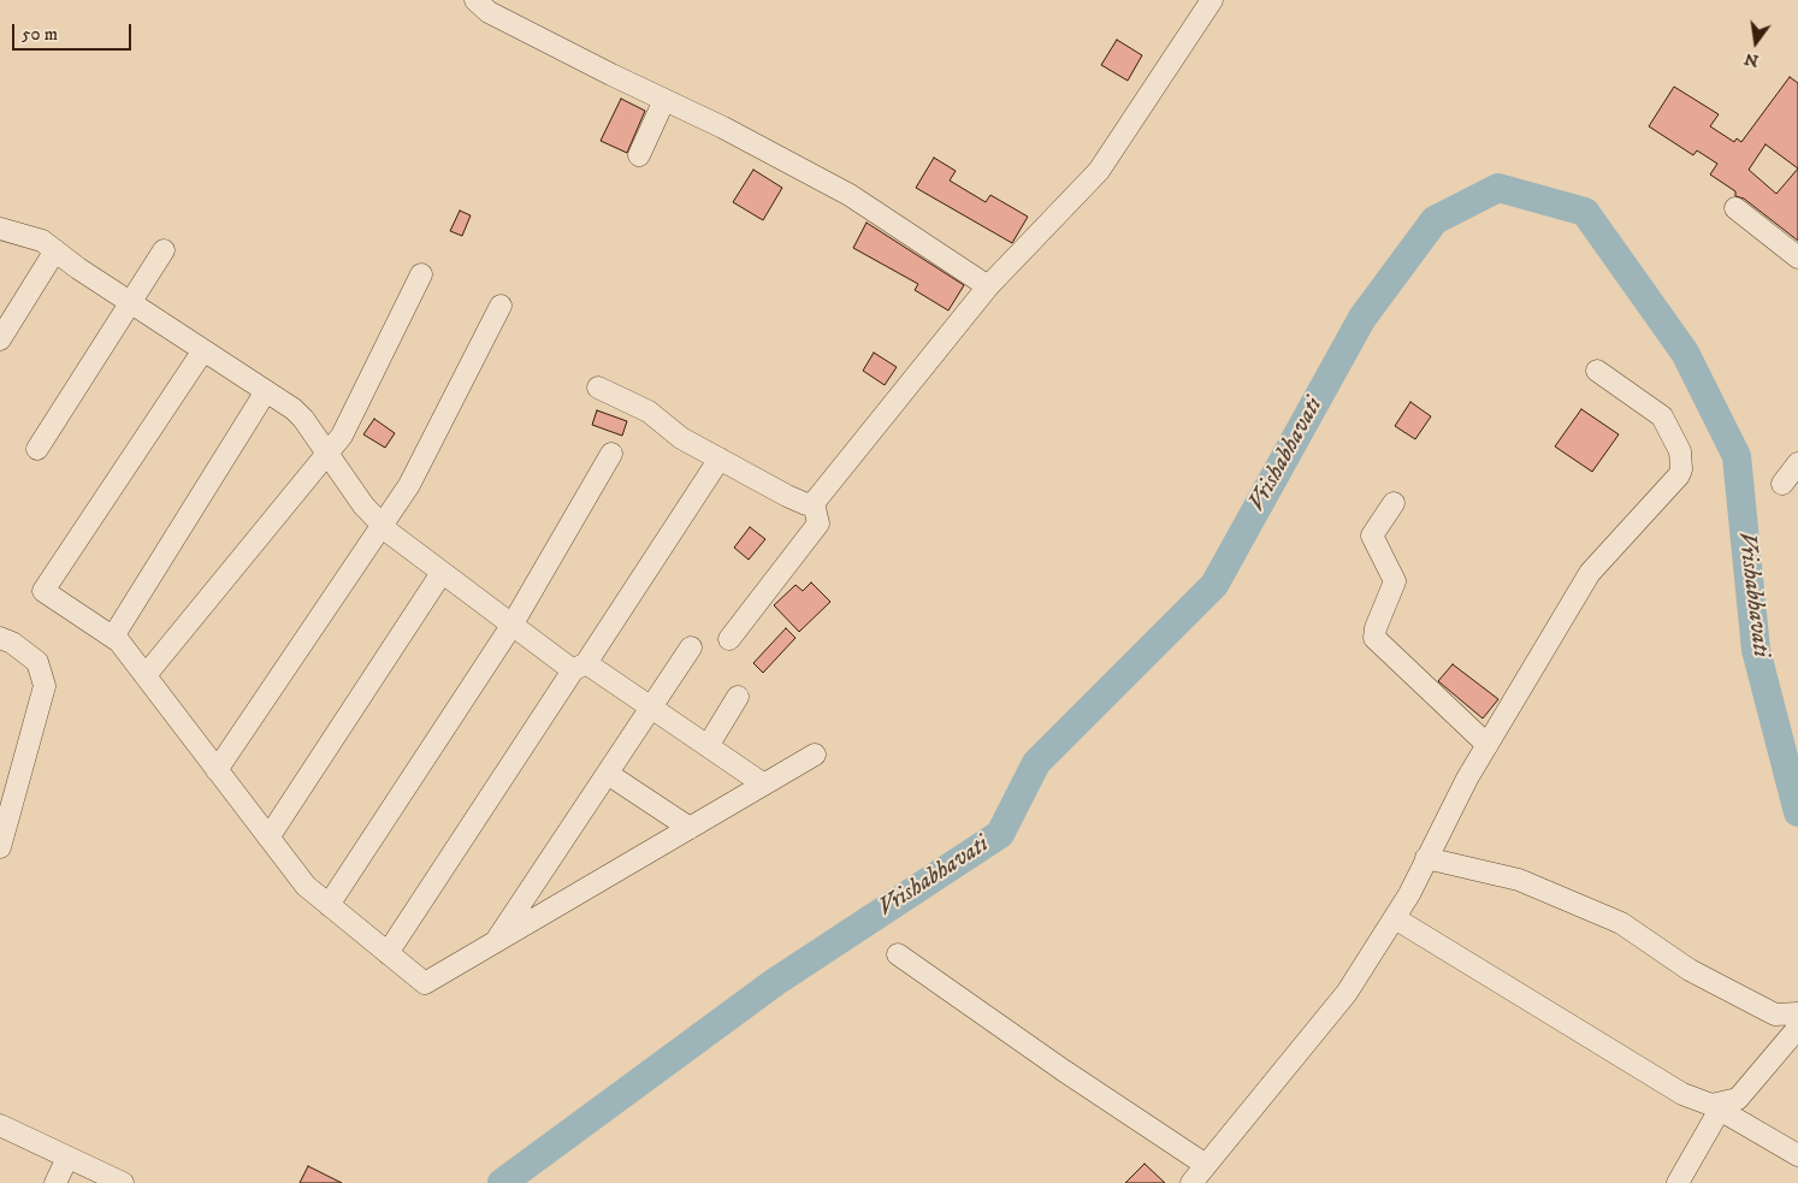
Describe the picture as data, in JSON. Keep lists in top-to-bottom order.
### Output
{
  "water": ["Vrishabhavati"],
  "scale_bar": "50 m",
  "north": "bottom"
}
